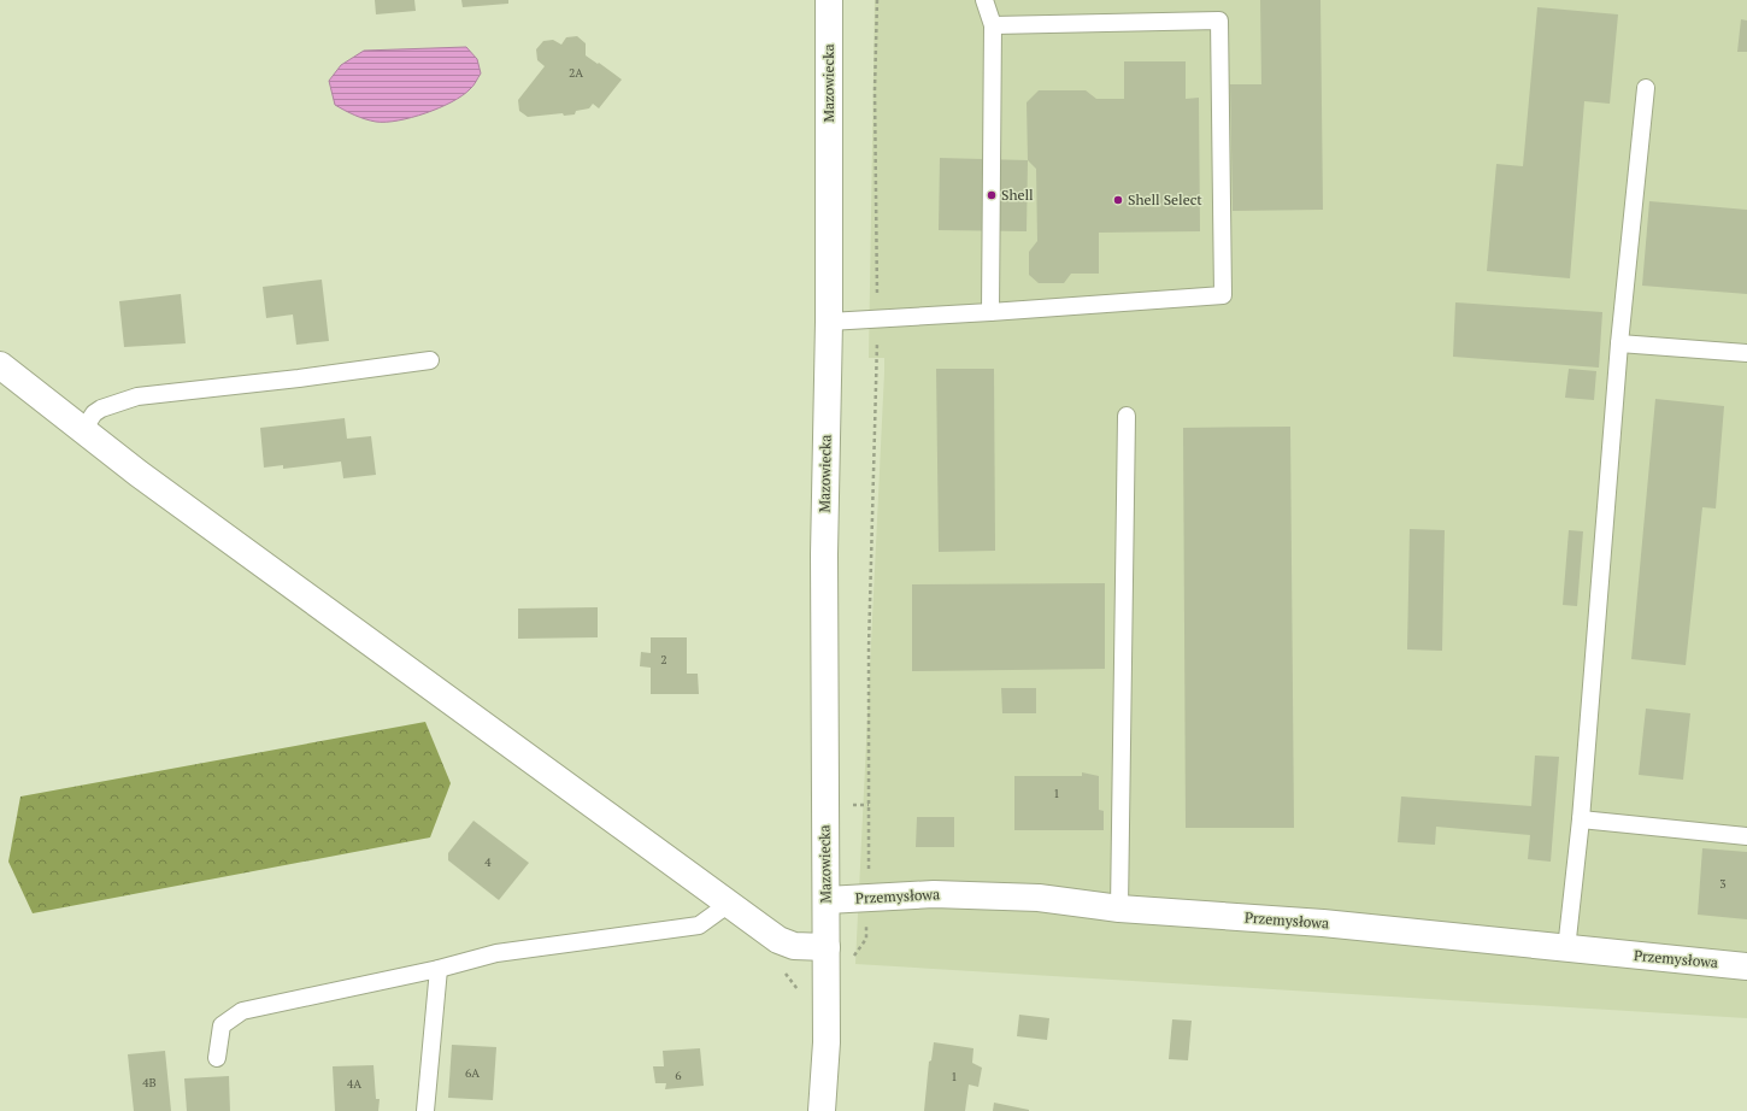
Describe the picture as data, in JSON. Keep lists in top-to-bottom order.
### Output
{
  "streets": {
    "street": ["Mazowiecka", "Przemysłowa"]
  },
  "crossings": [
    ["Mazowiecka", "Przemysłowa"]
  ],
  "places": ["Shell", "Shell Select"],
  "house_numbers": [
    "2A",
    "2",
    "1",
    "4",
    "3",
    "6A",
    "6",
    "1",
    "4B",
    "4A"
  ]
}
